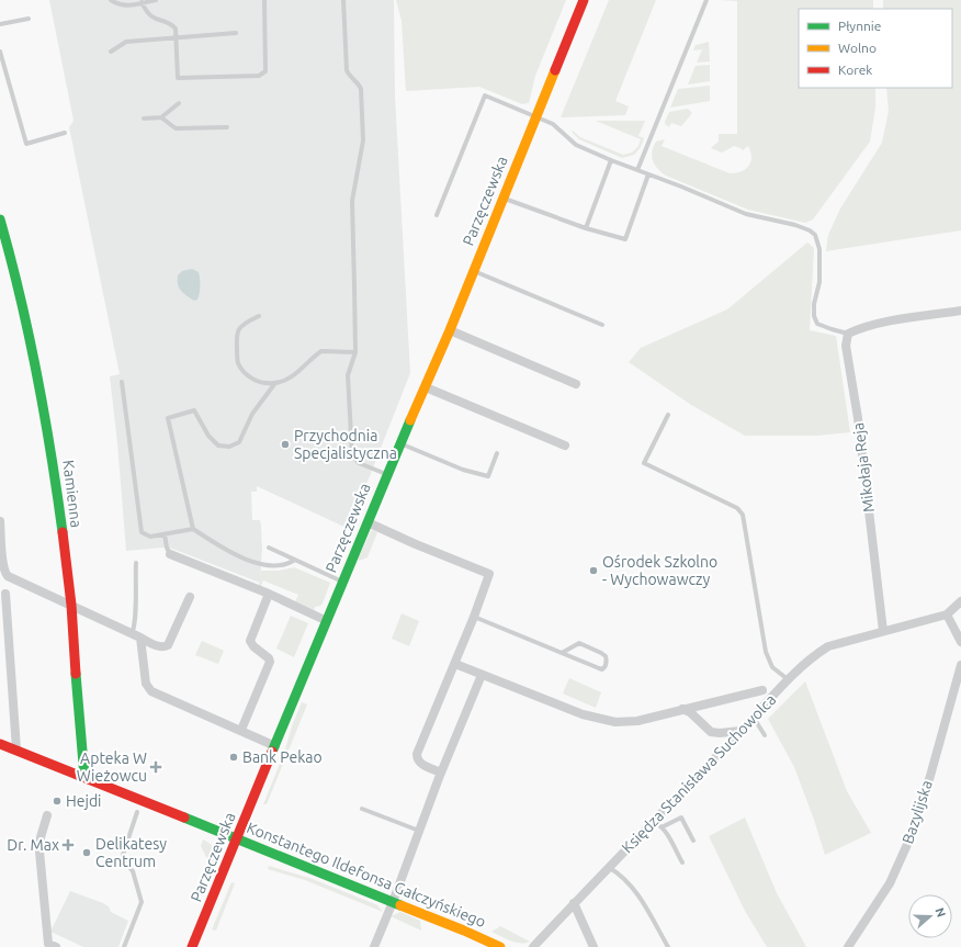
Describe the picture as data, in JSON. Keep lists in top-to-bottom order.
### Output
{
  "streets": {
    "street": [
      "Parzęczewska",
      "Mikołaja Reja",
      "Kamienna",
      "Księdza Stanisława Suchowolca",
      "Bazylijska",
      "Konstantego Ildefonsa Gałczyńskiego"
    ]
  },
  "crossings": [
    ["Parzęczewska", "Konstantego Ildefonsa Gałczyńskiego"],
    ["Mikołaja Reja", "Księdza Stanisława Suchowolca"],
    ["Kamienna", "Konstantego Ildefonsa Gałczyńskiego"]
  ],
  "places": {
    "other": [
      "Przychodnia Specjalistyczna",
      "Ośrodek Szkolno - Wychowawczy",
      "Bank Pekao",
      "Hejdi",
      "Delikatesy Centrum"
    ],
    "health": ["Apteka W Wieżowcu", "Dr. Max"]
  },
  "legend": ["Płynnie", "Wolno", "Korek"],
  "north": "right"
}
